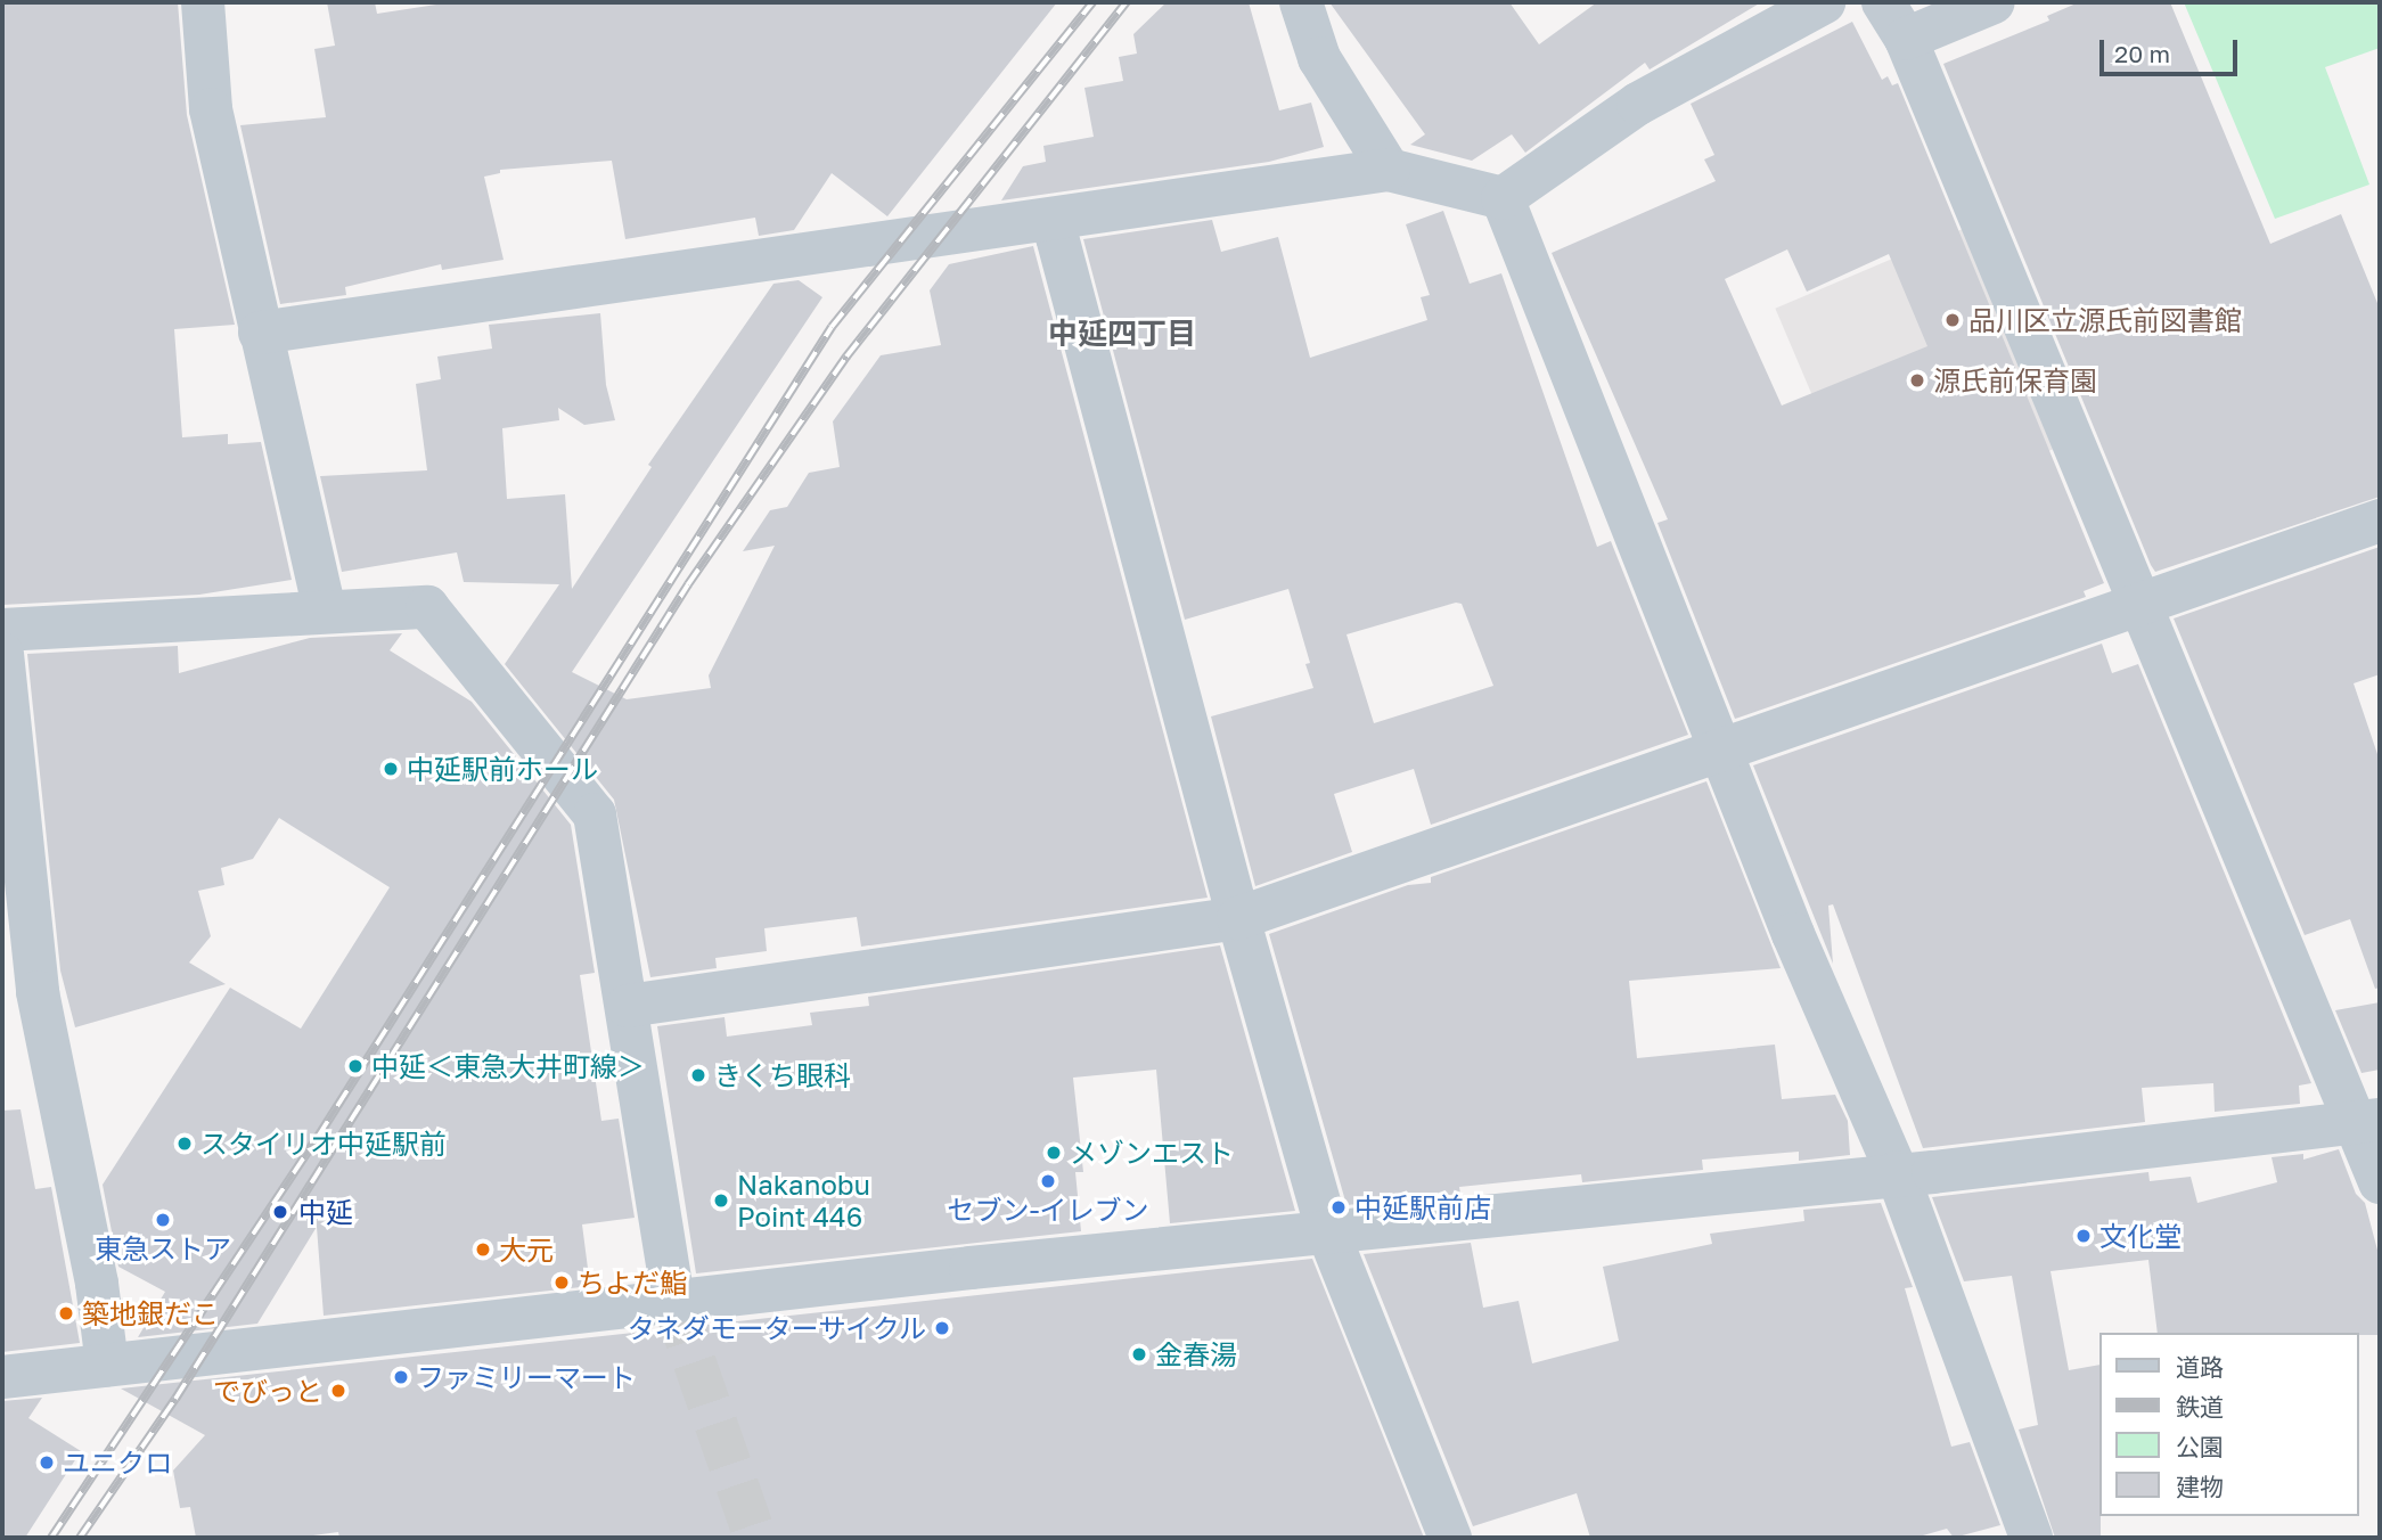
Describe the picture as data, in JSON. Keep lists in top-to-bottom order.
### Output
{
  "districts": ["中延四丁目"],
  "places": [
    "品川区立源氏前図書館",
    "源氏前保育園",
    "中延駅前ホール",
    "中延＜東急大井町線＞",
    "きくち眼科",
    "スタイリオ中延駅前",
    "メゾンエスト",
    "セブン-イレブン",
    "Nakanobu Point 446",
    "中延駅前店",
    "中延",
    "東急ストア",
    "文化堂",
    "大元",
    "ちよだ鮨",
    "築地銀だこ",
    "タネダモーターサイクル",
    "金春湯",
    "ファミリーマート",
    "でびっと",
    "ユニクロ"
  ],
  "legend": [
    "道路",
    "鉄道",
    "公園",
    "建物"
  ],
  "scale_bar": "20 m"
}
